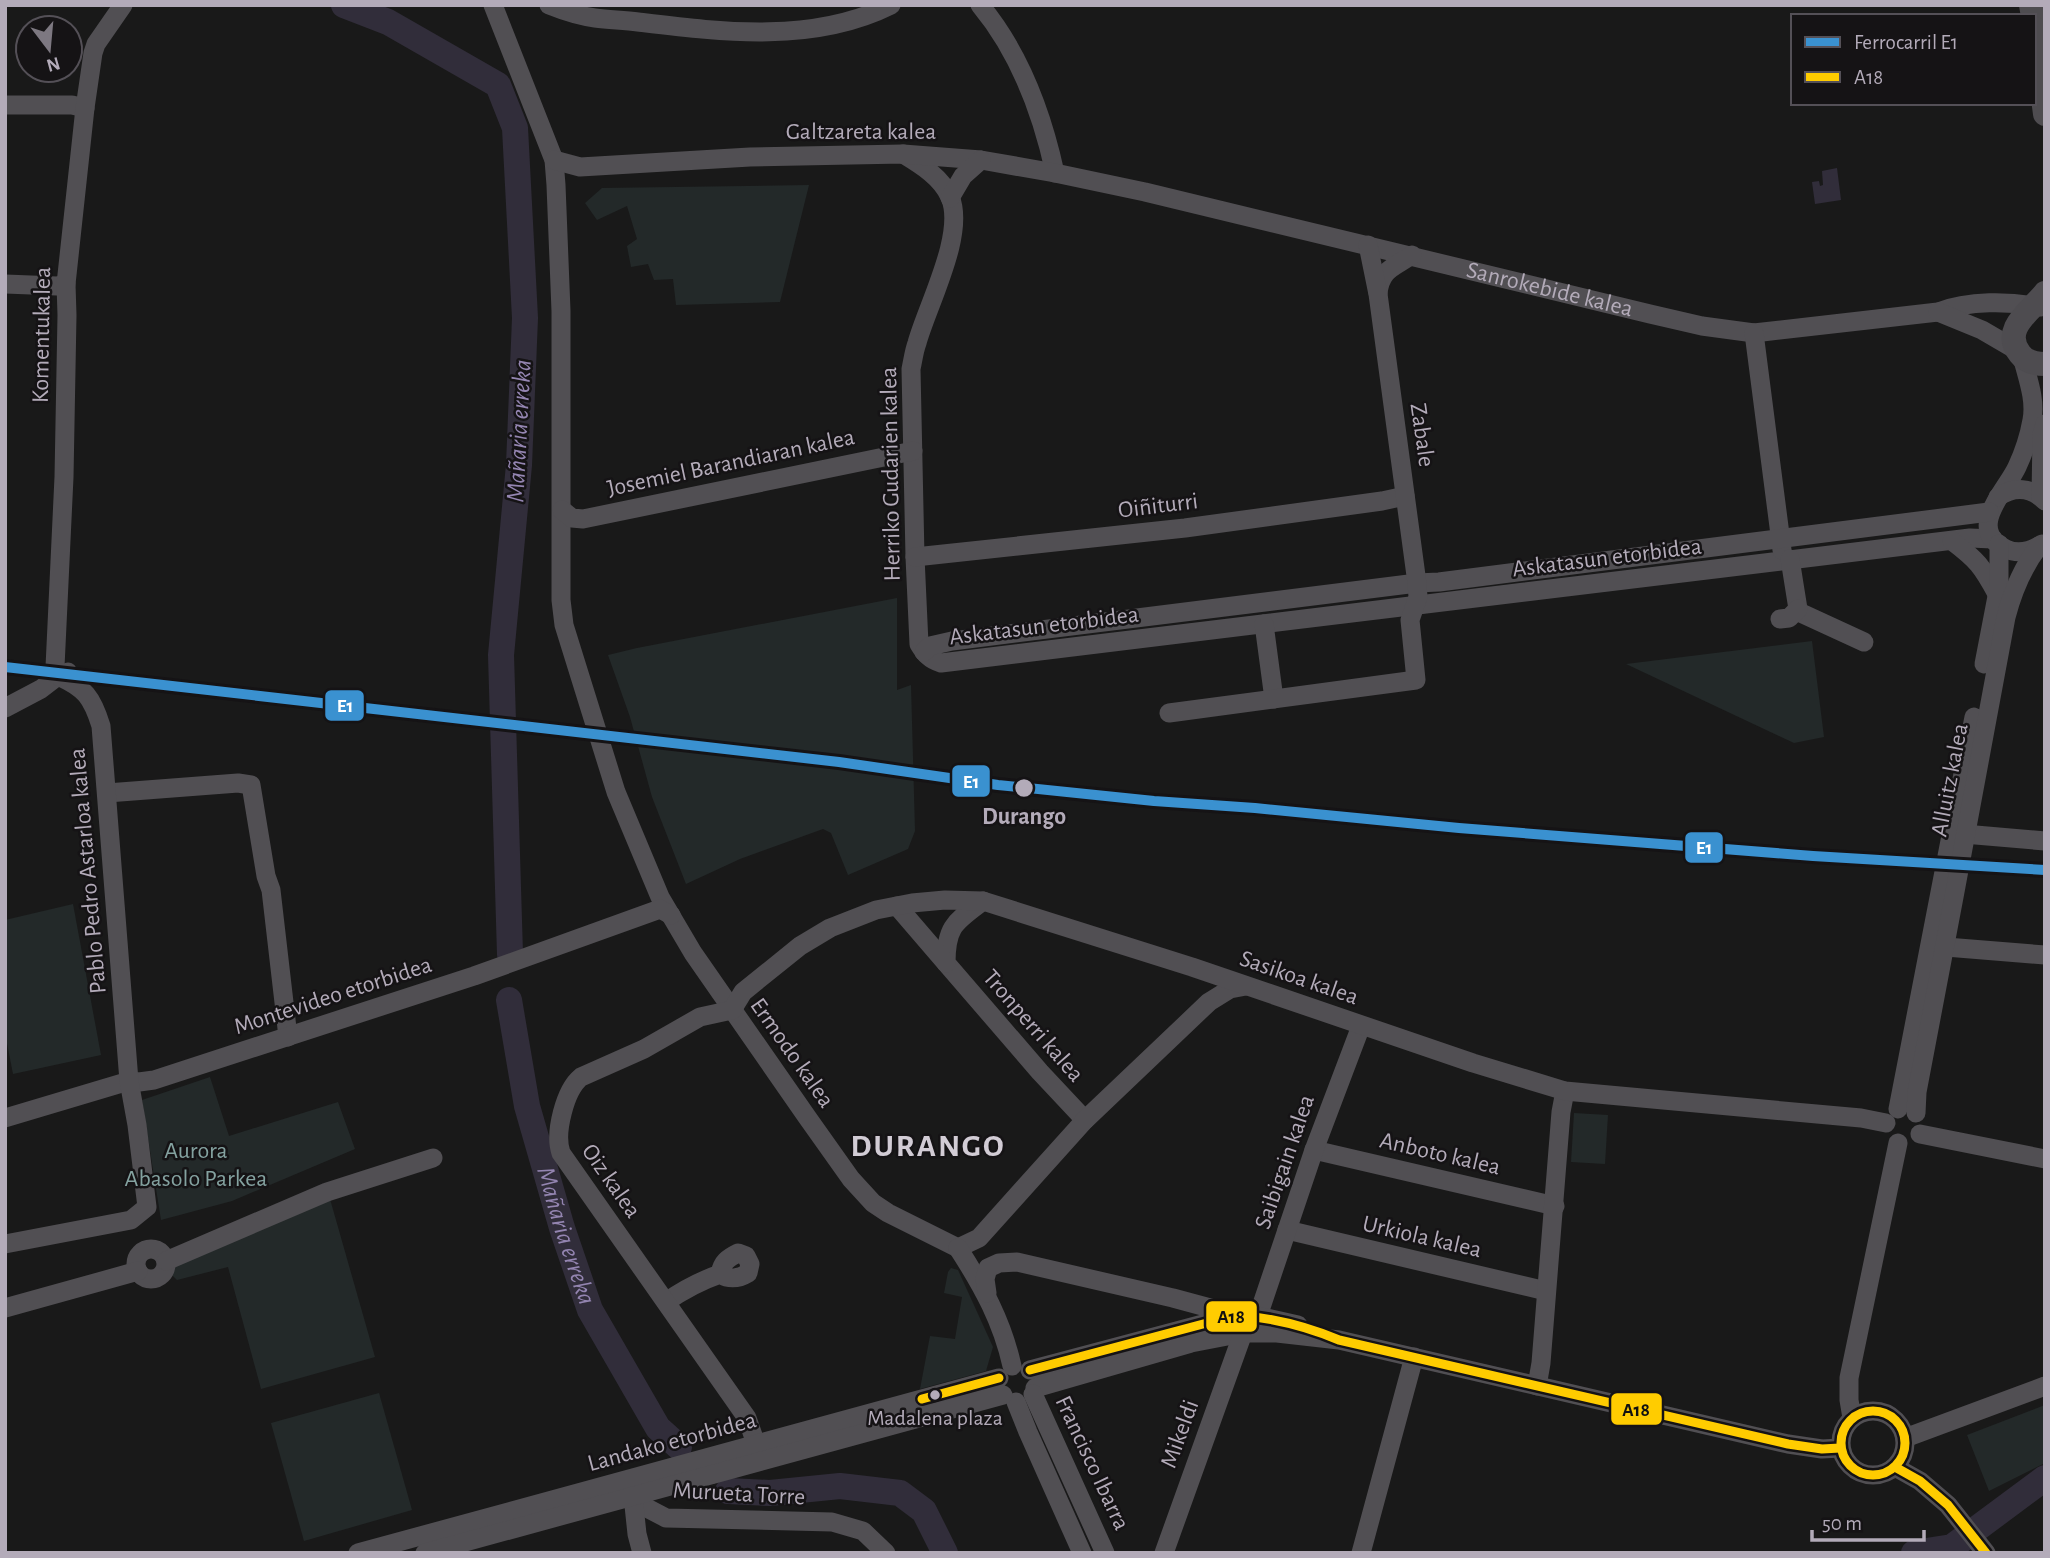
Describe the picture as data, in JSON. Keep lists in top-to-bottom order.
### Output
{
  "streets": {
    "street": [
      "Galtzareta kalea",
      "Sanrokebide kalea",
      "Komentukalea",
      "Zabale",
      "Josemiel Barandiaran kalea",
      "Herriko Gudarien kalea",
      "Oiñiturri",
      "Askatasun etorbidea",
      "Alluitz kalea",
      "Pablo Pedro Astarloa kalea",
      "Sasikoa kalea",
      "Montevideo etorbidea",
      "Tronperri kalea",
      "Ermodo kalea",
      "Anboto kalea",
      "Saibigain kalea",
      "Oiz kalea",
      "Urkiola kalea",
      "Mikeldi",
      "Landako etorbidea",
      "Francisco Ibarra",
      "Murueta Torre"
    ]
  },
  "crossings": [
    ["Galtzareta kalea", "Sanrokebide kalea"],
    ["Galtzareta kalea", "Ermodo kalea"],
    ["Sanrokebide kalea", "Zabale"],
    ["Komentukalea", "Pablo Pedro Astarloa kalea"],
    ["Zabale", "Oiñiturri"],
    ["Zabale", "Askatasun etorbidea"],
    ["Josemiel Barandiaran kalea", "Herriko Gudarien kalea"],
    ["Josemiel Barandiaran kalea", "Ermodo kalea"],
    ["Herriko Gudarien kalea", "Oiñiturri"],
    ["Herriko Gudarien kalea", "Askatasun etorbidea"],
    ["Askatasun etorbidea", "Alluitz kalea"],
    ["Alluitz kalea", "Sasikoa kalea"],
    ["Pablo Pedro Astarloa kalea", "Montevideo etorbidea"],
    ["Sasikoa kalea", "Tronperri kalea"],
    ["Sasikoa kalea", "Ermodo kalea"],
    ["Sasikoa kalea", "Saibigain kalea"],
    ["Sasikoa kalea", "Oiz kalea"],
    ["Montevideo etorbidea", "Ermodo kalea"],
    ["Ermodo kalea", "Oiz kalea"],
    ["Anboto kalea", "Saibigain kalea"],
    ["Saibigain kalea", "Urkiola kalea"],
    ["Saibigain kalea", "Landako etorbidea"],
    ["Oiz kalea", "Landako etorbidea"],
    ["Mikeldi", "Landako etorbidea"],
    ["Landako etorbidea", "Francisco Ibarra"],
    ["Landako etorbidea", "Murueta Torre"]
  ],
  "districts": ["DURANGO"],
  "water": ["Mañaria erreka"],
  "parks": ["Aurora Abasolo Parkea"],
  "places": ["Durango", "Madalena plaza"],
  "lines": ["rail line E1", "transit line A18"],
  "legend": ["Ferrocarril E1", "A18"],
  "scale_bar": "50 m",
  "north": "bottom"
}
